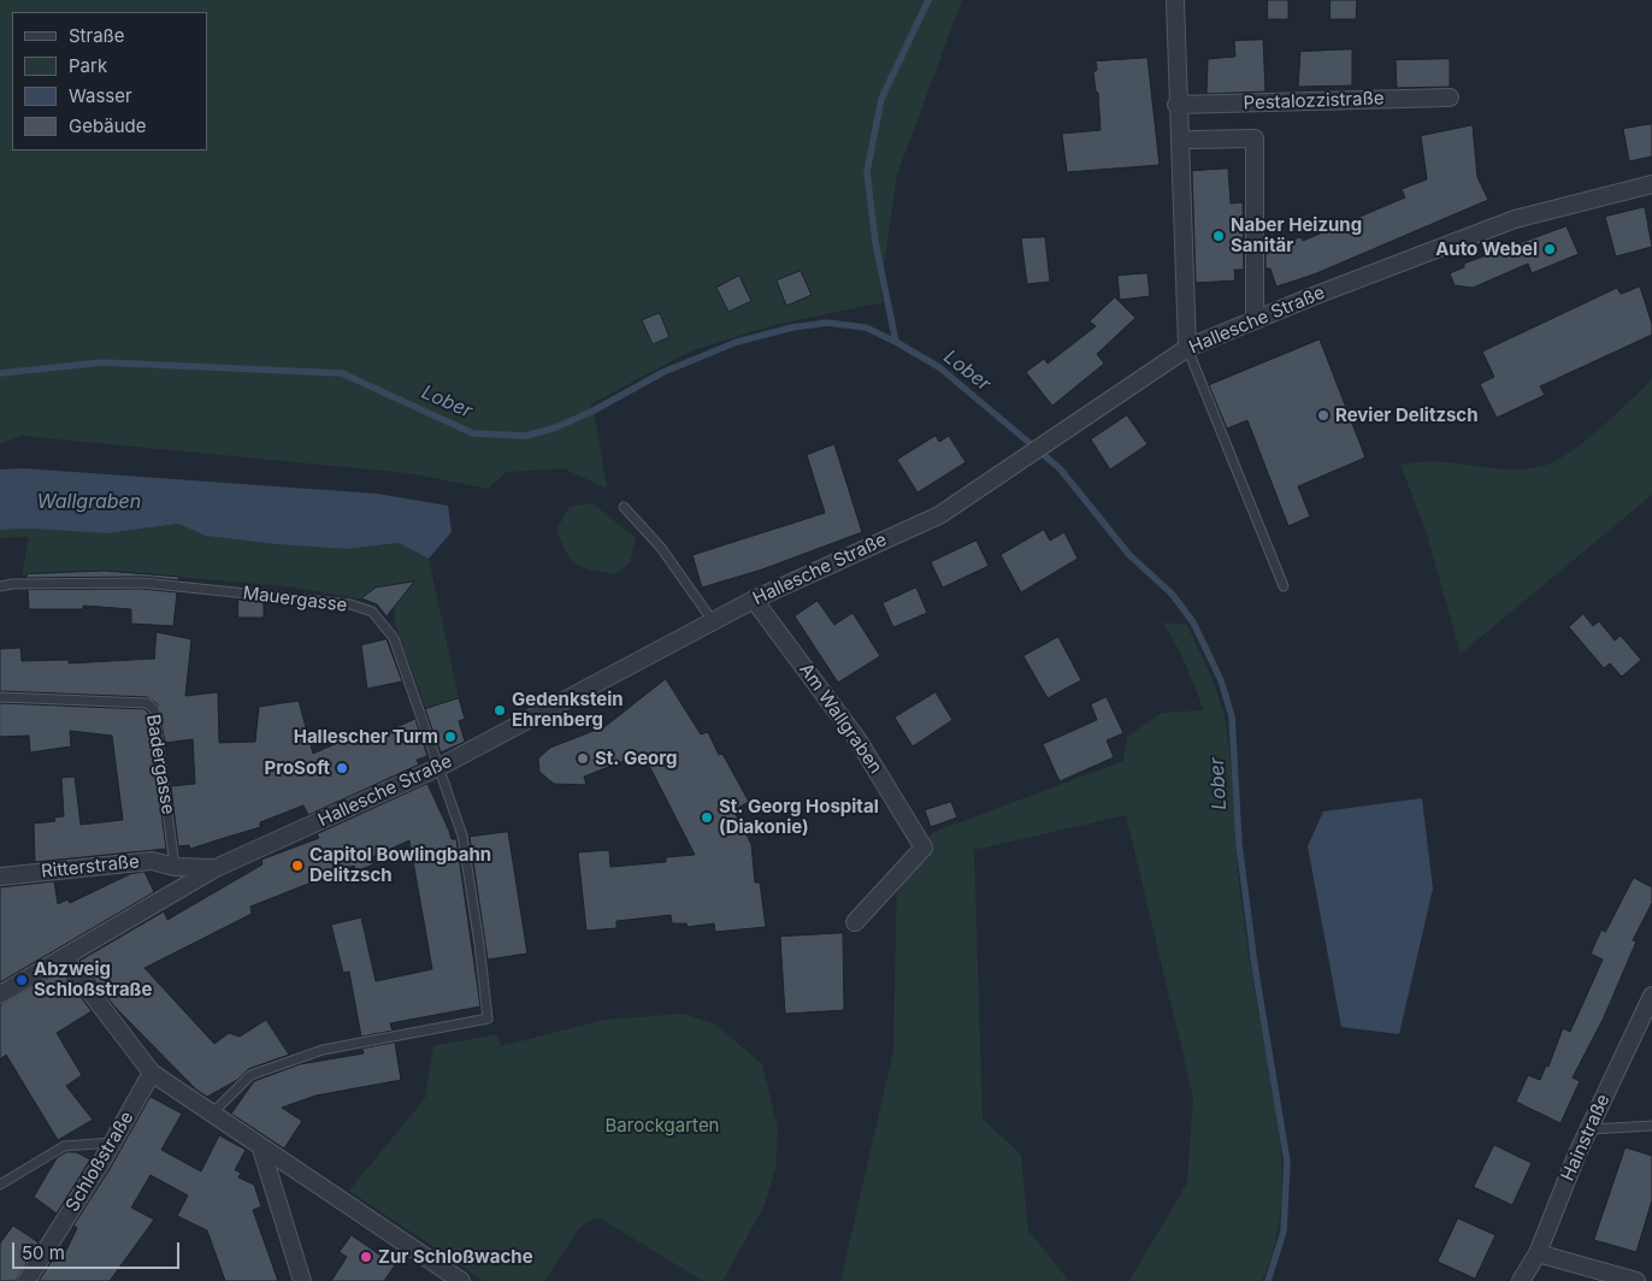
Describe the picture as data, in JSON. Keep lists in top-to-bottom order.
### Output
{
  "streets": {
    "street": [
      "Pestalozzistraße",
      "Hallesche Straße",
      "Am Wallgraben",
      "Ritterstraße",
      "Hainstraße",
      "Schloßstraße"
    ],
    "lane": ["Mauergasse", "Badergasse"]
  },
  "crossings": [
    ["Hallesche Straße", "Mauergasse"],
    ["Hallesche Straße", "Am Wallgraben"],
    ["Hallesche Straße", "Ritterstraße"],
    ["Badergasse", "Ritterstraße"]
  ],
  "water": ["Lober", "Wallgraben"],
  "parks": ["Barockgarten"],
  "places": [
    "Naber Heizung Sanitär",
    "Auto Webel",
    "Revier Delitzsch",
    "Gedenkstein Ehrenberg",
    "Hallescher Turm",
    "St. Georg",
    "ProSoft",
    "St. Georg Hospital (Diakonie)",
    "Capitol Bowlingbahn Delitzsch",
    "Abzweig Schloßstraße",
    "Zur Schloßwache"
  ],
  "legend": [
    "Straße",
    "Park",
    "Wasser",
    "Gebäude"
  ],
  "scale_bar": "50 m"
}
